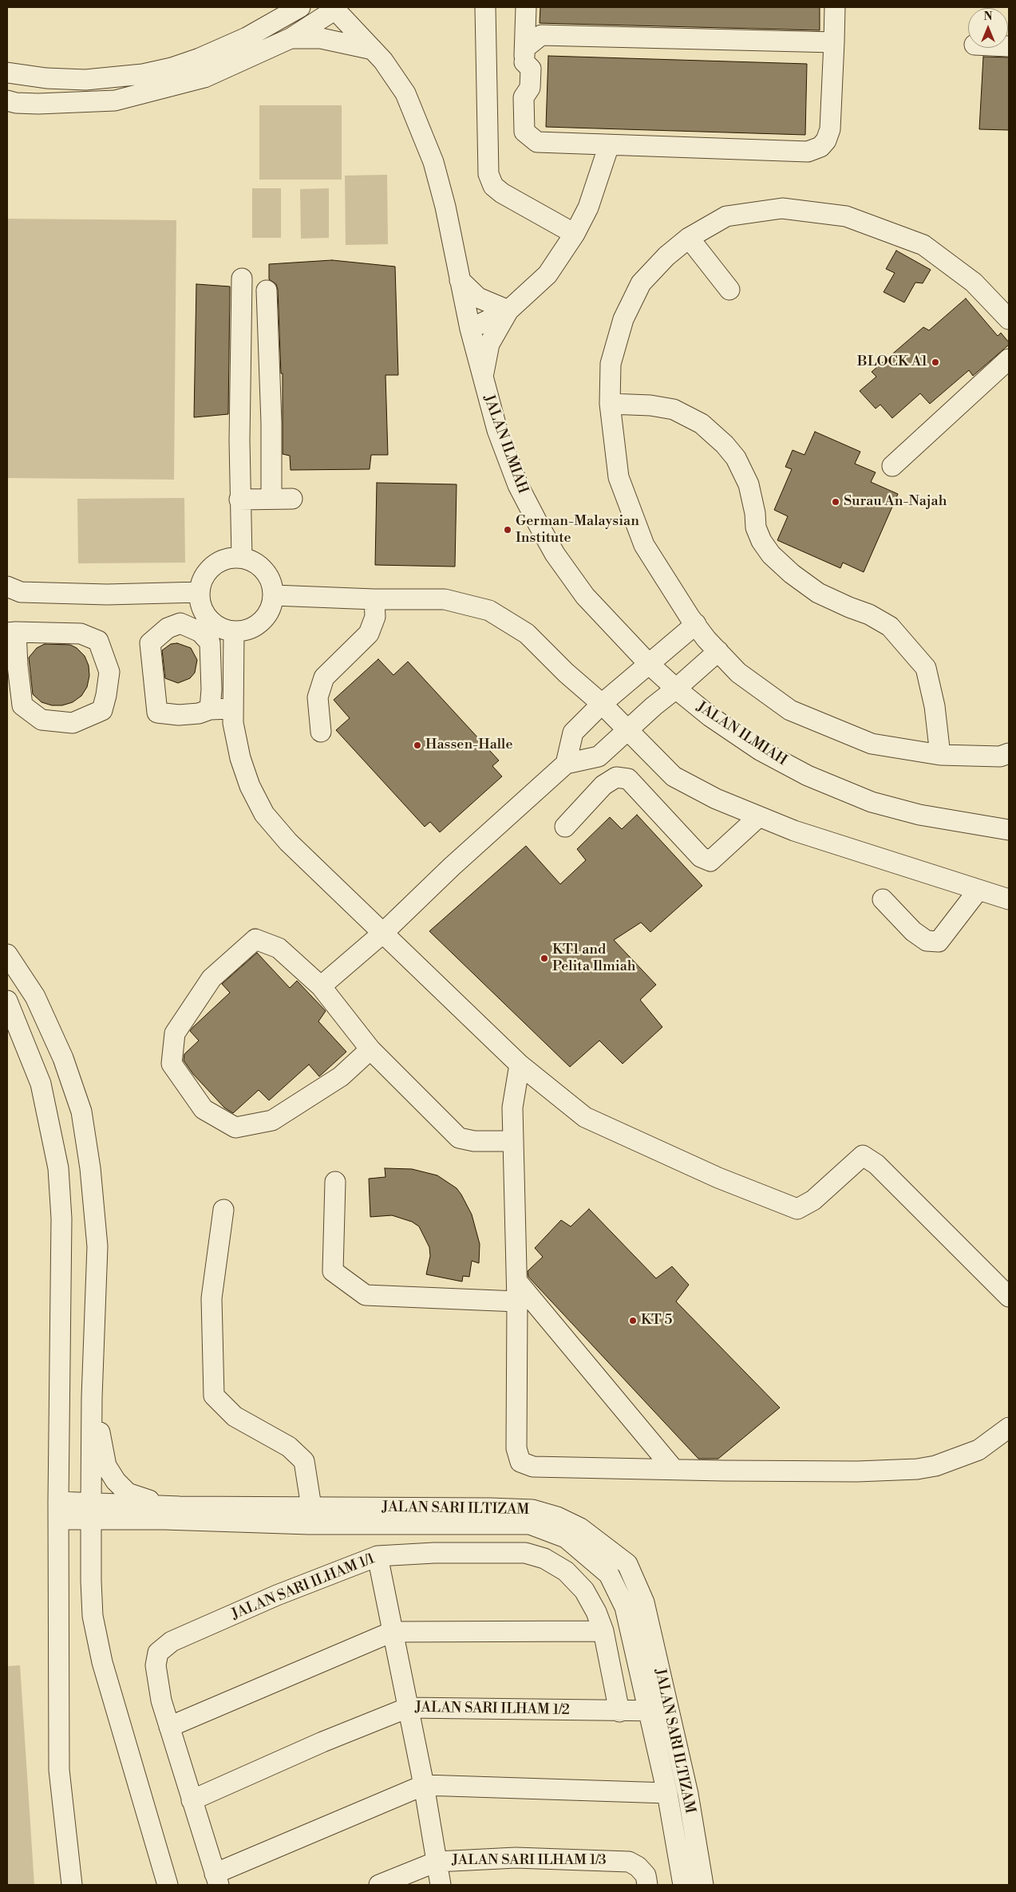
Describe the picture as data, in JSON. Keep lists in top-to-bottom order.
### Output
{
  "streets": {
    "street": [
      "JALAN ILMIAH",
      "JALAN SARI ILTIZAM",
      "JALAN SARI ILHAM 1/1",
      "JALAN SARI ILHAM 1/2",
      "JALAN SARI ILHAM 1/3"
    ]
  },
  "crossings": [
    ["JALAN SARI ILTIZAM", "JALAN SARI ILHAM 1/2"],
    ["JALAN SARI ILHAM 1/1", "JALAN SARI ILHAM 1/2"]
  ],
  "places": [
    "BLOCK A1",
    "Surau An-Najah",
    "German-Malaysian Institute",
    "Hassen-Halle",
    "KT1 and Pelita Ilmiah",
    "KT 5"
  ],
  "north": "top"
}
